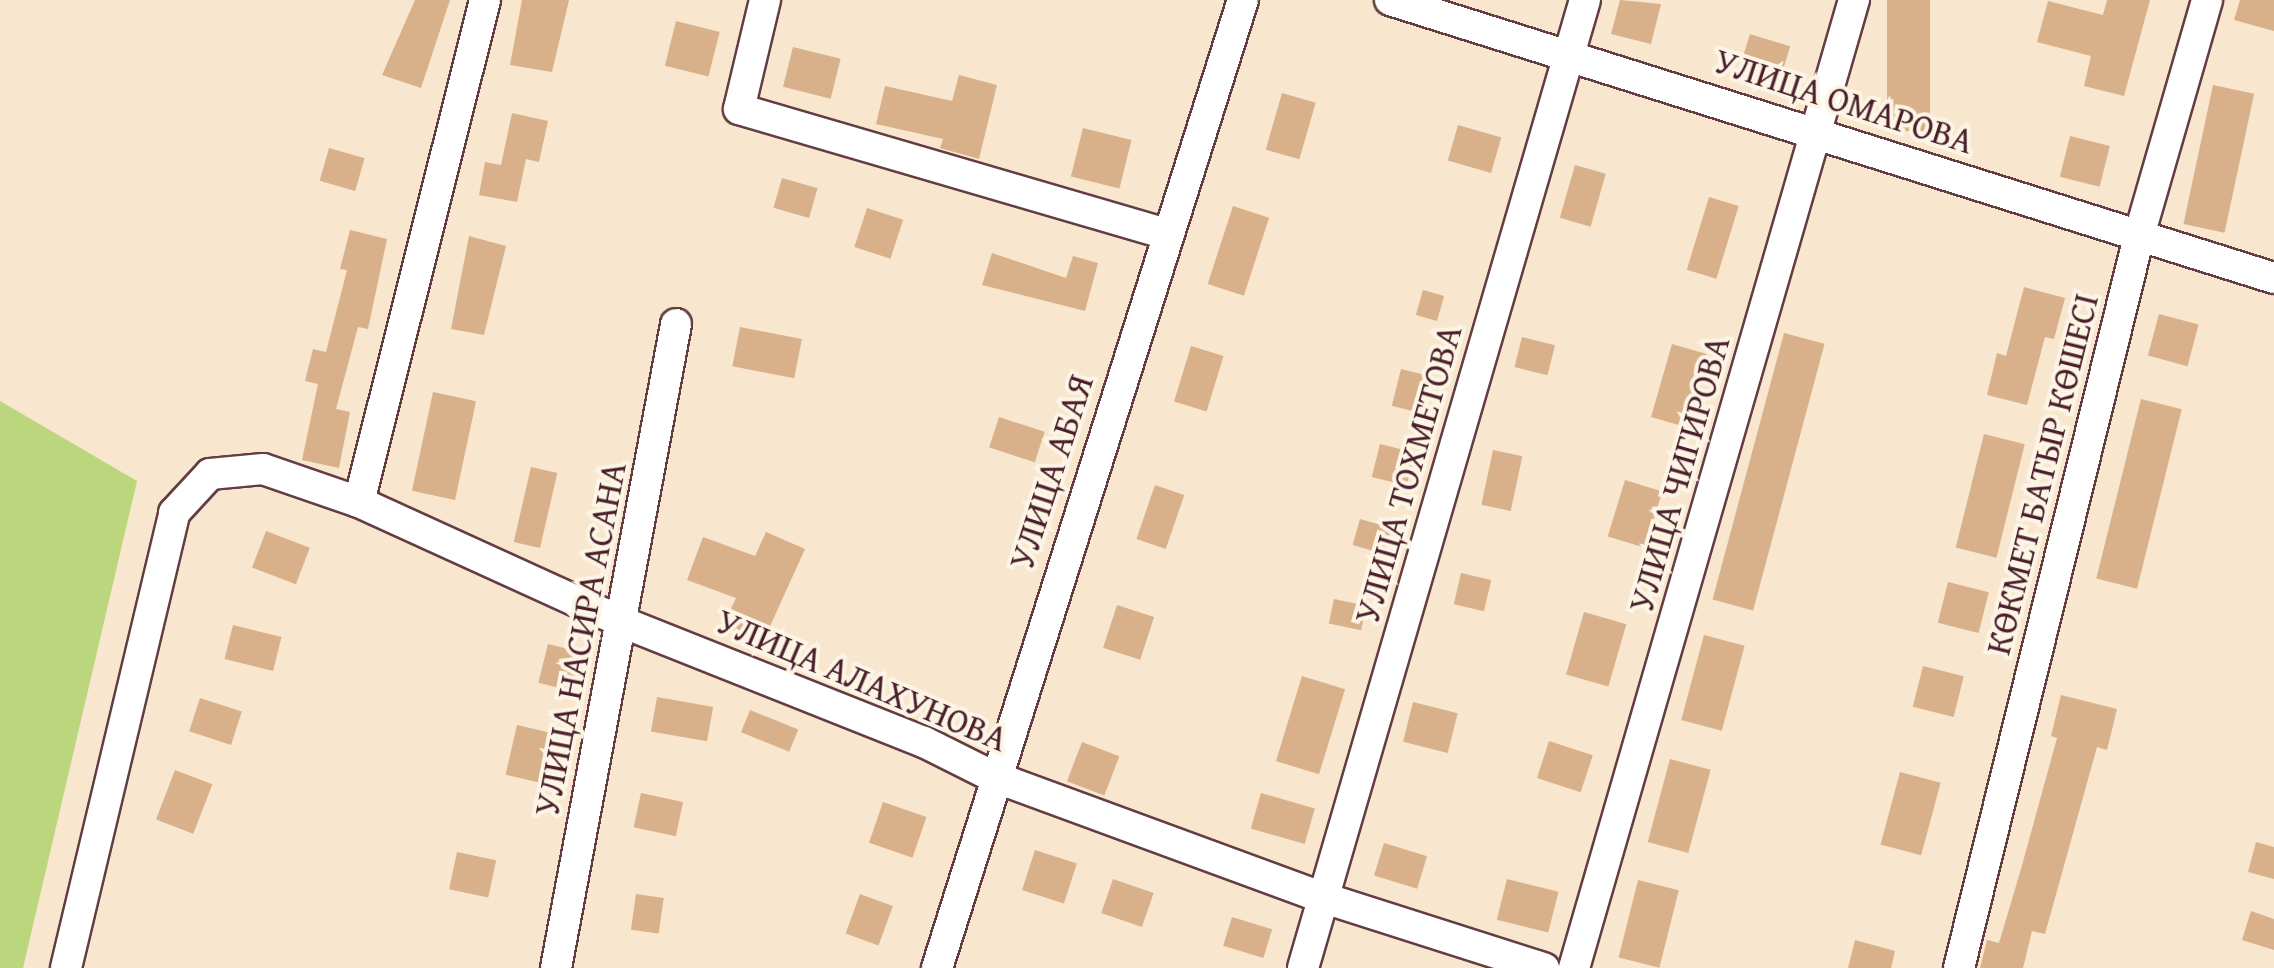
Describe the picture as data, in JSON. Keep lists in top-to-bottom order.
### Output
{
  "streets": {
    "street": [
      "УЛИЦА ОМАРОВА",
      "УЛИЦА АБАЯ",
      "УЛИЦА ТОХМЕТОВА",
      "УЛИЦА ЧИГИРОВА",
      "КӨКМЕТ БАТЫР КӨШЕСІ",
      "УЛИЦА НАСИРА АСАНА",
      "УЛИЦА АЛАХУНОВА"
    ]
  },
  "crossings": [
    ["УЛИЦА ОМАРОВА", "УЛИЦА ТОХМЕТОВА"],
    ["УЛИЦА ОМАРОВА", "УЛИЦА ЧИГИРОВА"],
    ["УЛИЦА ОМАРОВА", "КӨКМЕТ БАТЫР КӨШЕСІ"],
    ["УЛИЦА АБАЯ", "УЛИЦА АЛАХУНОВА"],
    ["УЛИЦА ТОХМЕТОВА", "УЛИЦА АЛАХУНОВА"],
    ["УЛИЦА НАСИРА АСАНА", "УЛИЦА АЛАХУНОВА"]
  ]
}
